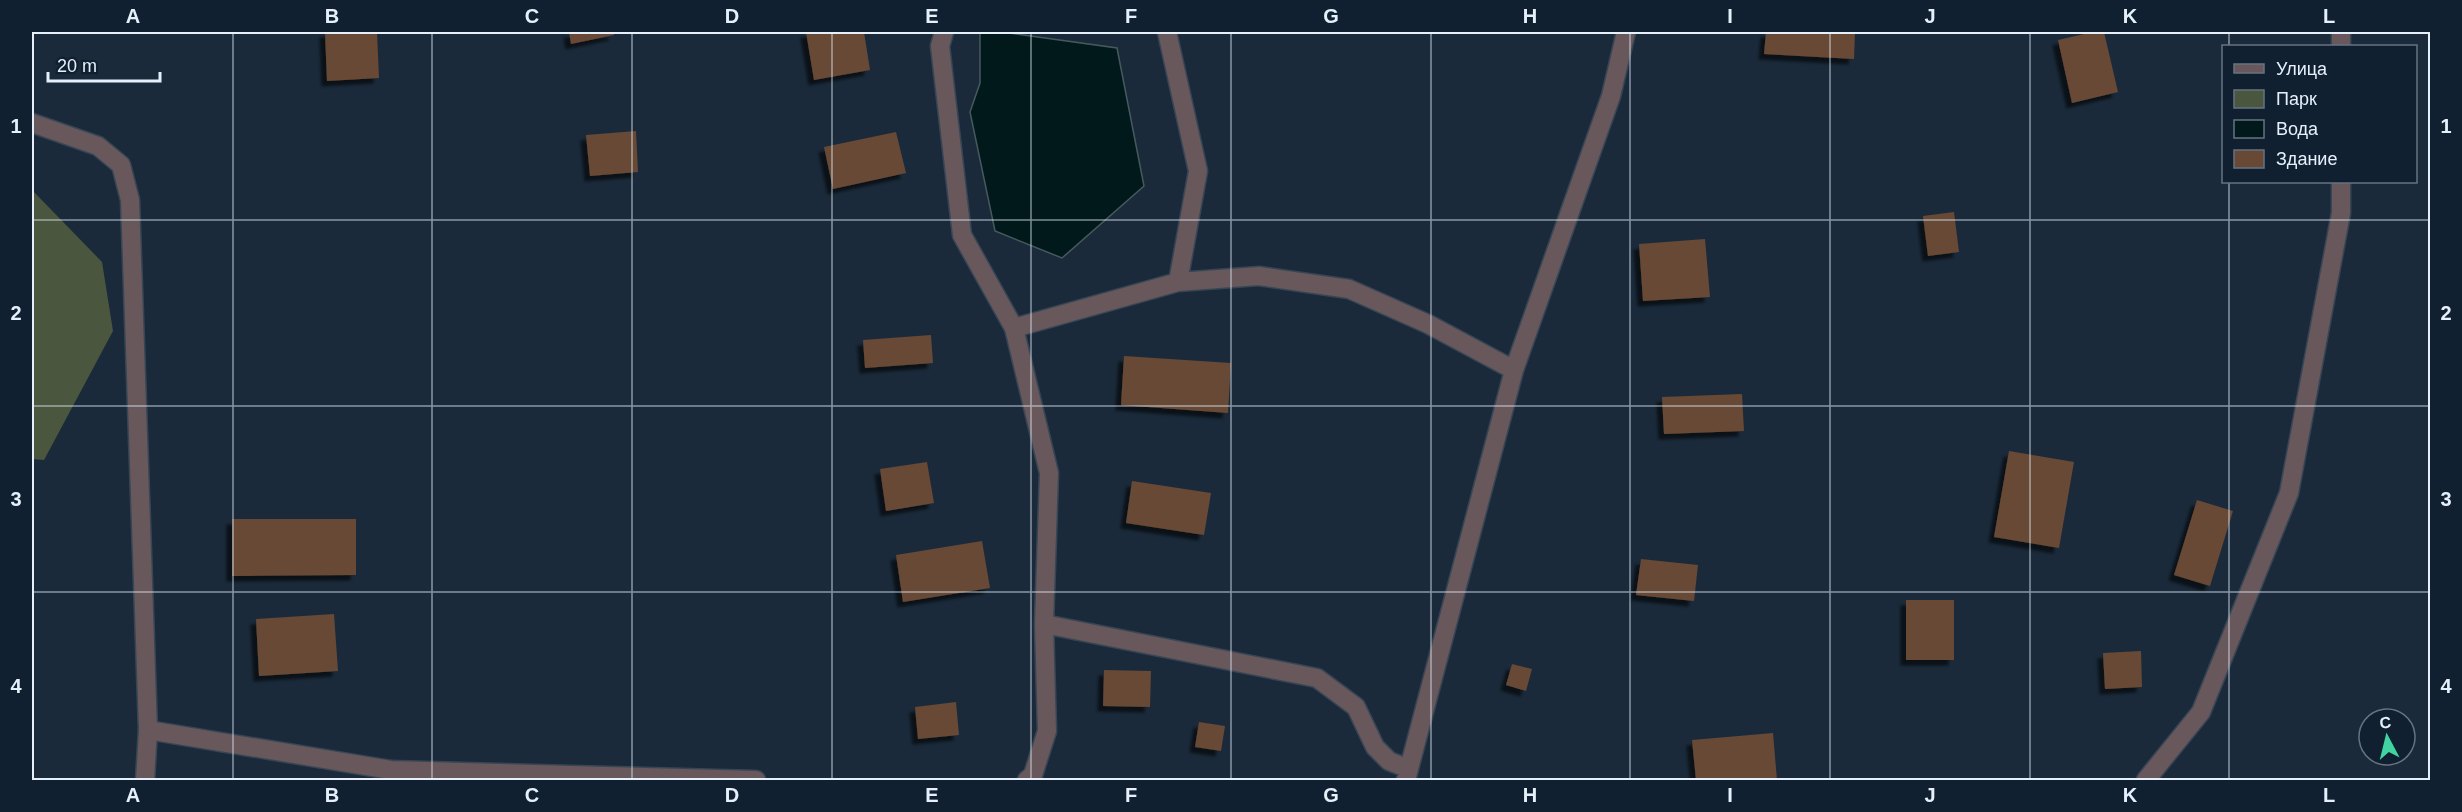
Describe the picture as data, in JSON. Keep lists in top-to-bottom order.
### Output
{
  "legend": [
    "Улица",
    "Парк",
    "Вода",
    "Здание"
  ],
  "scale_bar": "20 m",
  "north": "top",
  "grid": {
    "columns": [
      "A",
      "B",
      "C",
      "D",
      "E",
      "F",
      "G",
      "H",
      "I",
      "J",
      "K",
      "L"
    ],
    "rows": [
      "1",
      "2",
      "3",
      "4"
    ]
  }
}
